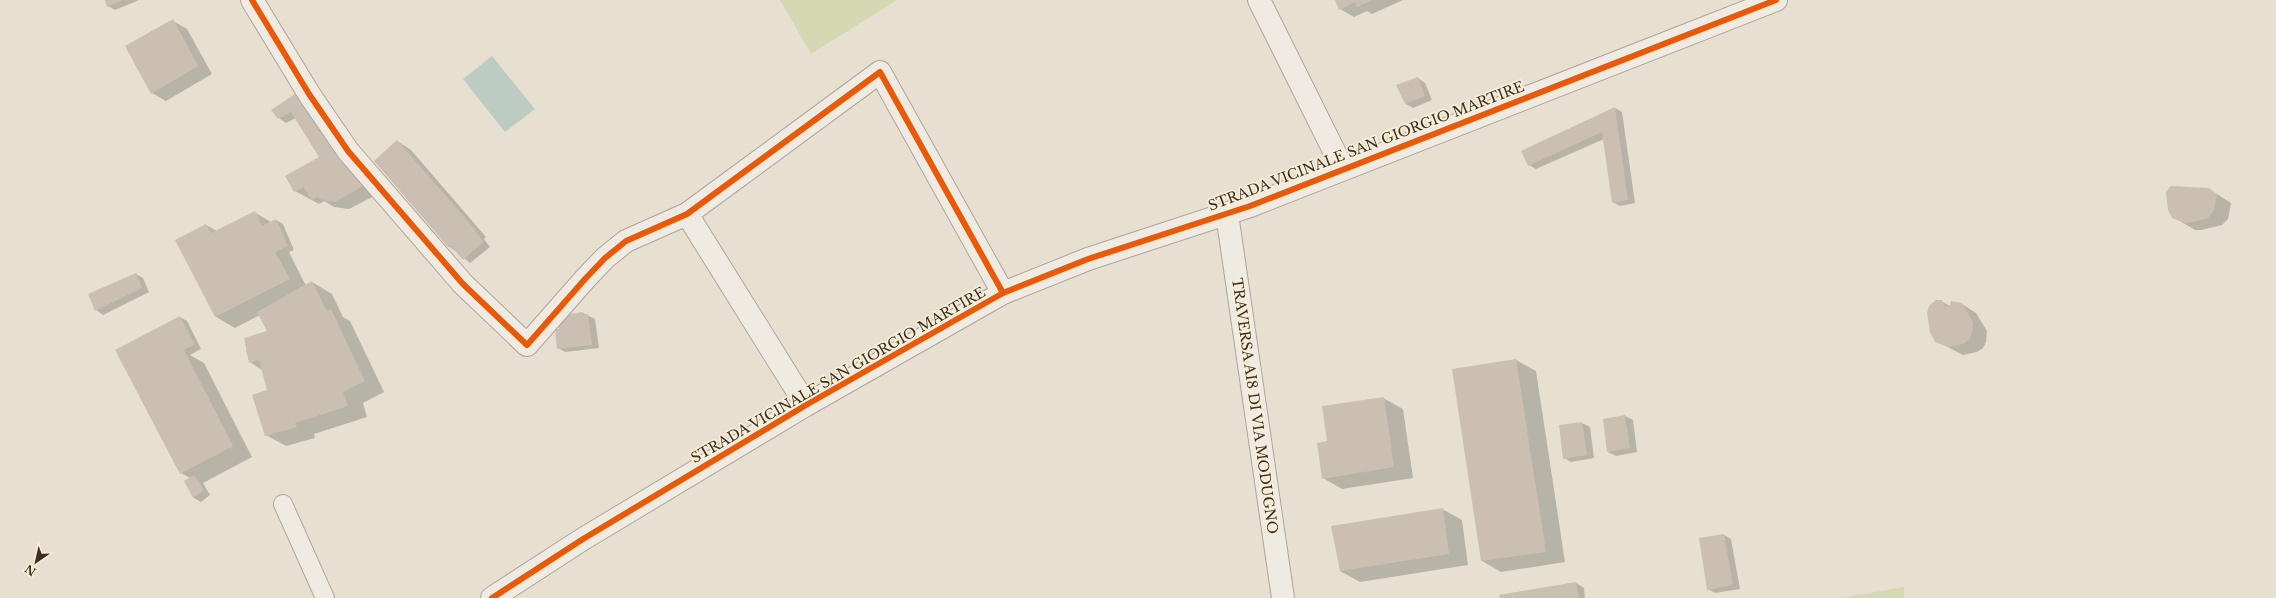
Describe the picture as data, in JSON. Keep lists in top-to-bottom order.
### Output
{
  "streets": {
    "street": ["STRADA VICINALE SAN GIORGIO MARTIRE", "TRAVERSA AI8 DI VIA MODUGNO"]
  },
  "crossings": [
    ["STRADA VICINALE SAN GIORGIO MARTIRE", "TRAVERSA AI8 DI VIA MODUGNO"]
  ],
  "north": "bottom left"
}
